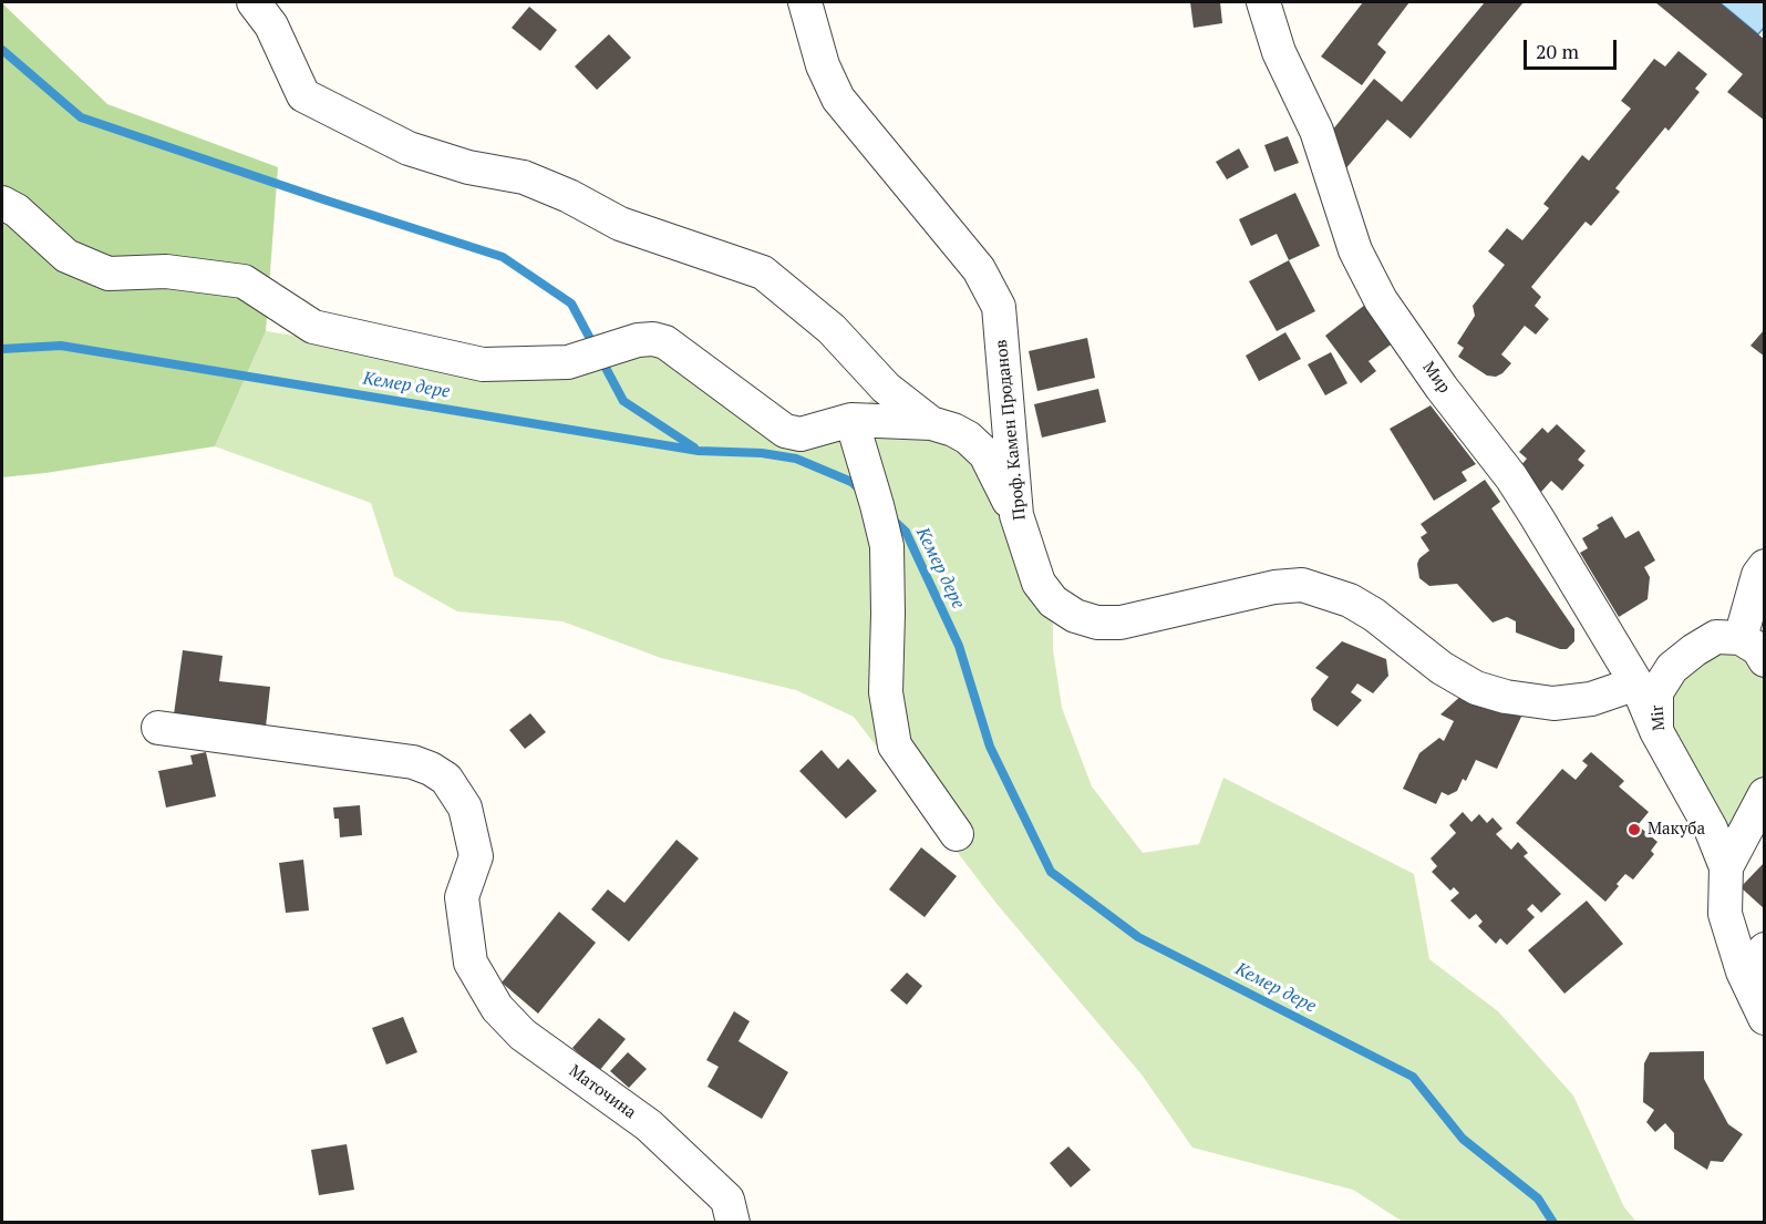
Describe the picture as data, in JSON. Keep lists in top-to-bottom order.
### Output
{
  "streets": {
    "street": [
      "Мир",
      "Проф. Камен Проданов",
      "Mir",
      "Маточина"
    ]
  },
  "crossings": [
    ["Мир", "Проф. Камен Проданов"],
    ["Мир", "Mir"]
  ],
  "water": ["Кемер дере"],
  "places": ["Макуба"],
  "scale_bar": "20 m"
}
